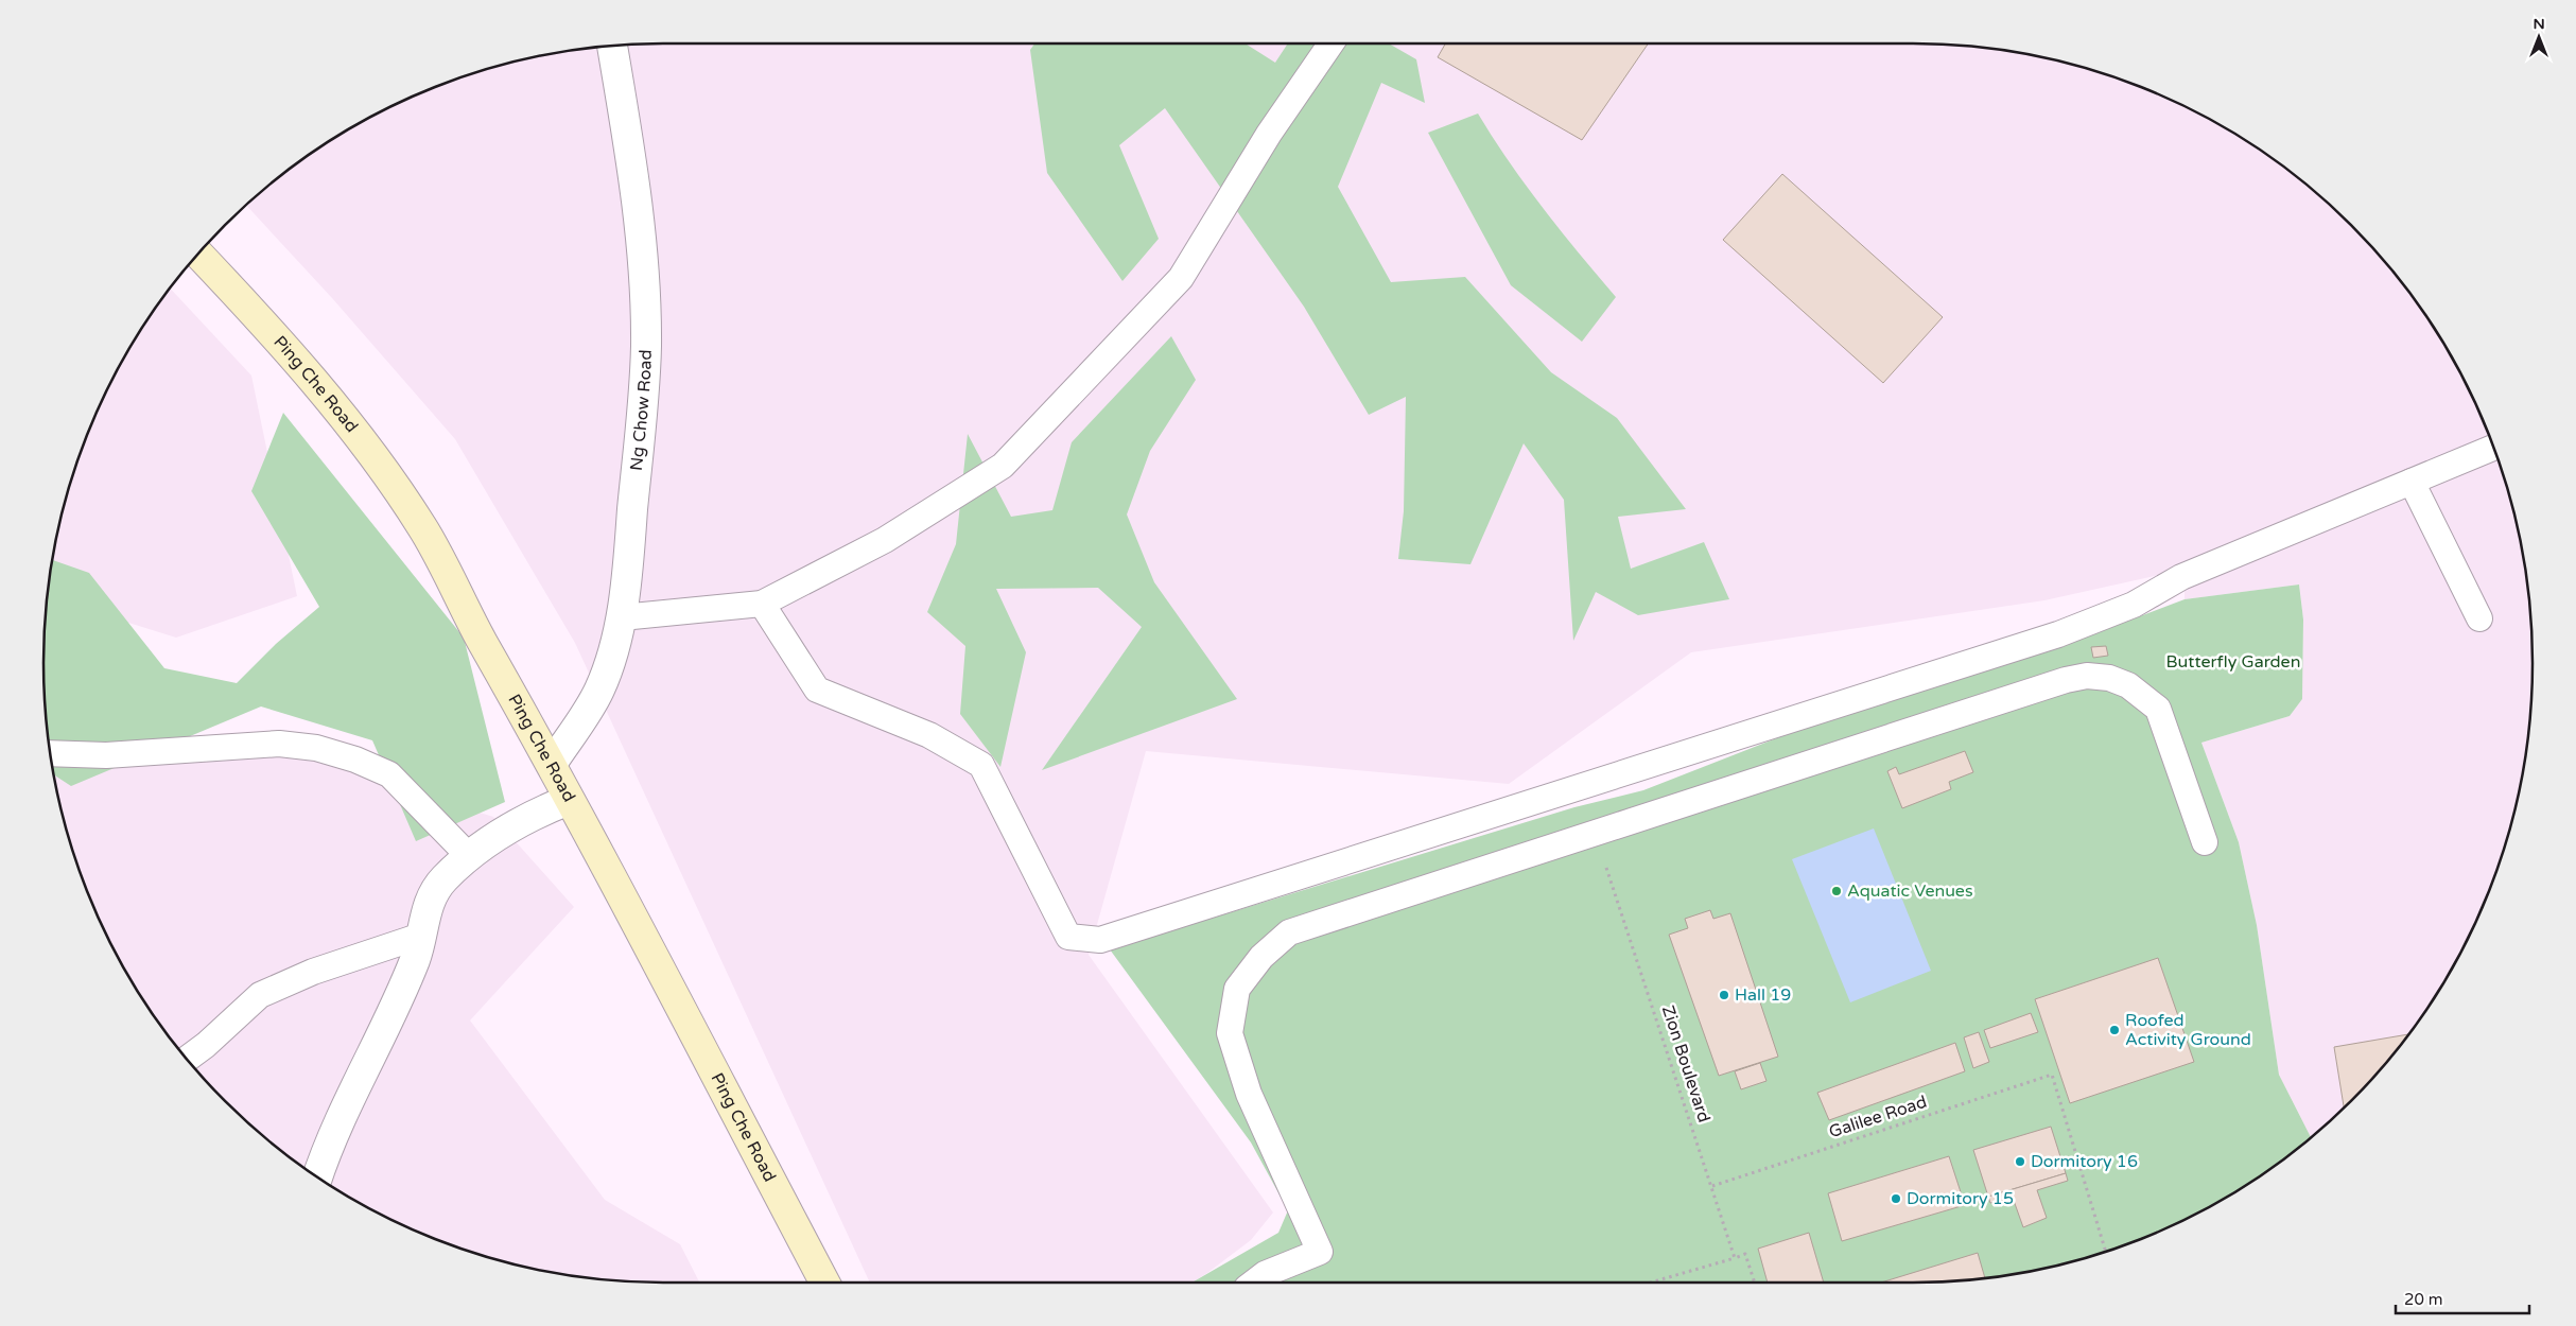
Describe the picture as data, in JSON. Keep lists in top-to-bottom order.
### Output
{
  "streets": {
    "street": ["Ping Che Road", "Ng Chow Road"],
    "path": ["Zion Boulevard", "Galilee Road"]
  },
  "crossings": [
    ["Ping Che Road", "Ng Chow Road"],
    ["Zion Boulevard", "Galilee Road"]
  ],
  "parks": ["Butterfly Garden"],
  "places": [
    "Aquatic Venues",
    "Hall 19",
    "Roofed Activity Ground",
    "Dormitory 16",
    "Dormitory 15"
  ],
  "scale_bar": "20 m",
  "north": "top"
}
